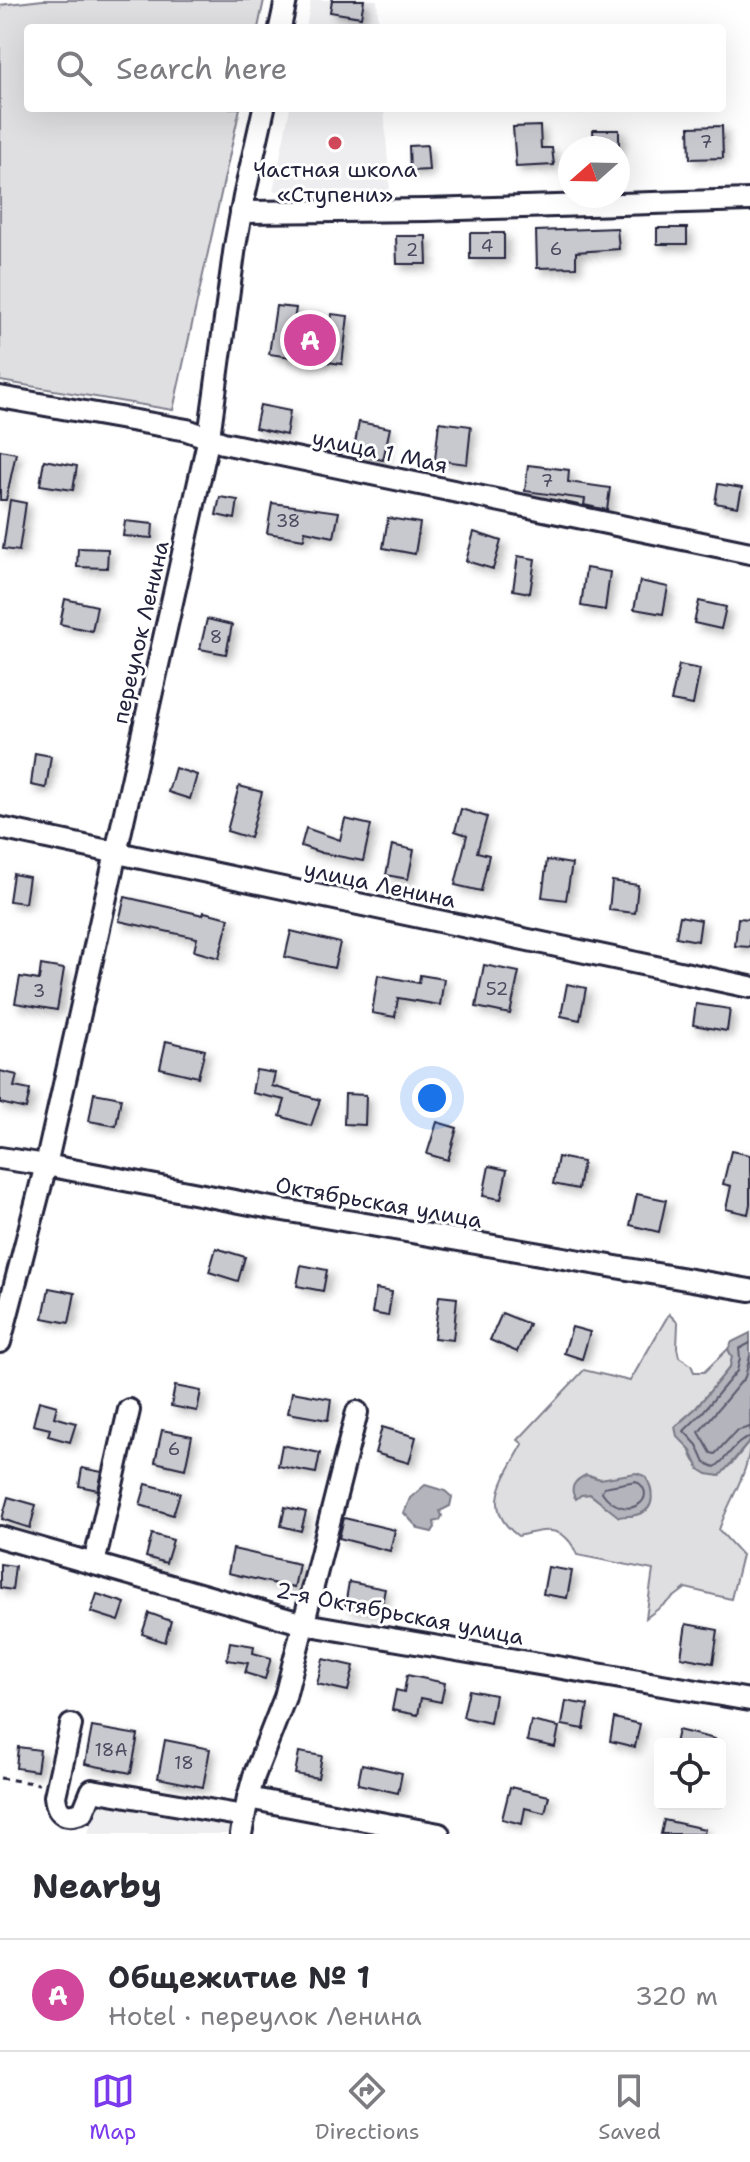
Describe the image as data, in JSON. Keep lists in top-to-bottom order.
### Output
{
  "streets": {
    "street": [
      "улица 1 Мая",
      "переулок Ленина",
      "улица Ленина",
      "Октябрьская улица",
      "2-я Октябрьская улица"
    ]
  },
  "crossings": [
    ["улица 1 Мая", "переулок Ленина"],
    ["переулок Ленина", "улица Ленина"],
    ["переулок Ленина", "Октябрьская улица"]
  ],
  "places": ["Частная школа «Ступени»"],
  "house_numbers": [
    "7",
    "4",
    "6",
    "2",
    "7",
    "38",
    "8",
    "52",
    "3",
    "6",
    "18А",
    "18"
  ],
  "north": "left",
  "page": {
    "search": "Search here",
    "pins": "A",
    "heading": "Nearby",
    "list": [
      {
        "mark": "A",
        "name": "Общежитие № 1",
        "note": "Hotel · переулок Ленина",
        "value": "320 m"
      }
    ],
    "nav": ["Map", "Directions", "Saved"]
  }
}
